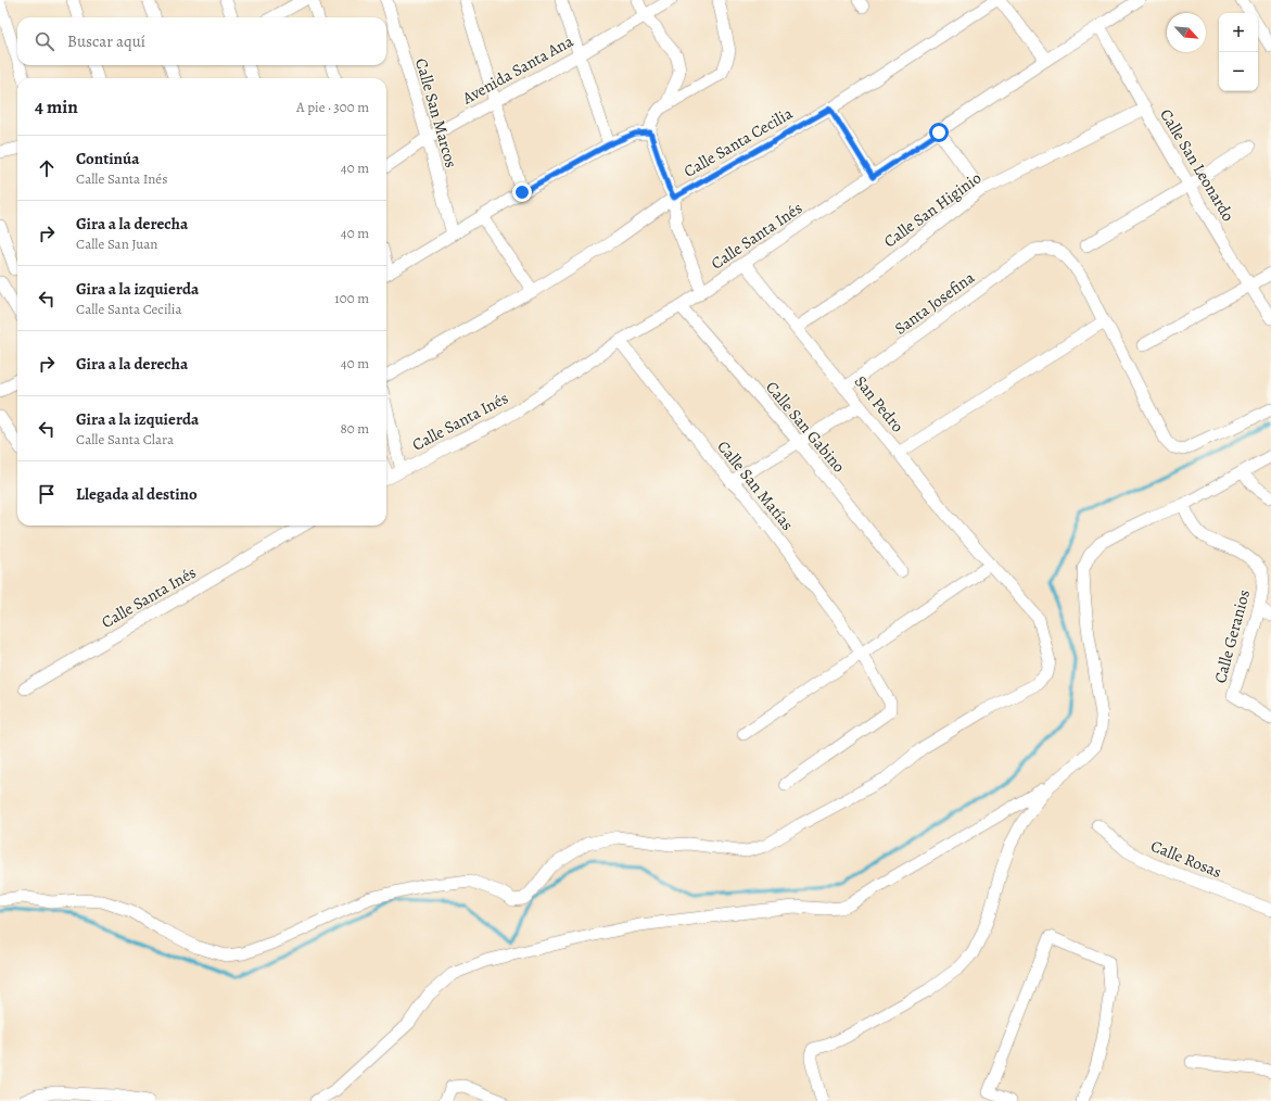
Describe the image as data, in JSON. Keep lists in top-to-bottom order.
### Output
{
  "streets": {
    "street": [
      "Avenida Santa Ana",
      "Calle San Marcos",
      "Calle Santa Cecilia",
      "Calle San Leonardo",
      "Calle San Higinio",
      "Calle Santa Inés",
      "Santa Josefina",
      "San Pedro",
      "Calle San Gabino",
      "Calle San Matías",
      "Calle Geranios",
      "Calle Rosas"
    ]
  },
  "crossings": [
    ["Avenida Santa Ana", "Calle San Marcos"],
    ["Calle San Leonardo", "Calle San Higinio"],
    ["Calle San Leonardo", "Calle Santa Inés"],
    ["Calle San Higinio", "San Pedro"],
    ["Calle Santa Inés", "San Pedro"],
    ["Calle Santa Inés", "Calle San Gabino"],
    ["Calle Santa Inés", "Calle San Matías"],
    ["Santa Josefina", "San Pedro"]
  ],
  "north": "bottom right",
  "page": {
    "map_buttons": ["+", "−"],
    "search": "Buscar aquí",
    "heading": ["4 min", "A pie · 300 m"],
    "list": [
      ["Continúa", "Calle Santa Inés", "40 m"],
      ["Gira a la derecha", "Calle San Juan", "40 m"],
      ["Gira a la izquierda", "Calle Santa Cecilia", "100 m"],
      ["Gira a la derecha", "40 m"],
      ["Gira a la izquierda", "Calle Santa Clara", "80 m"],
      "Llegada al destino"
    ]
  }
}
